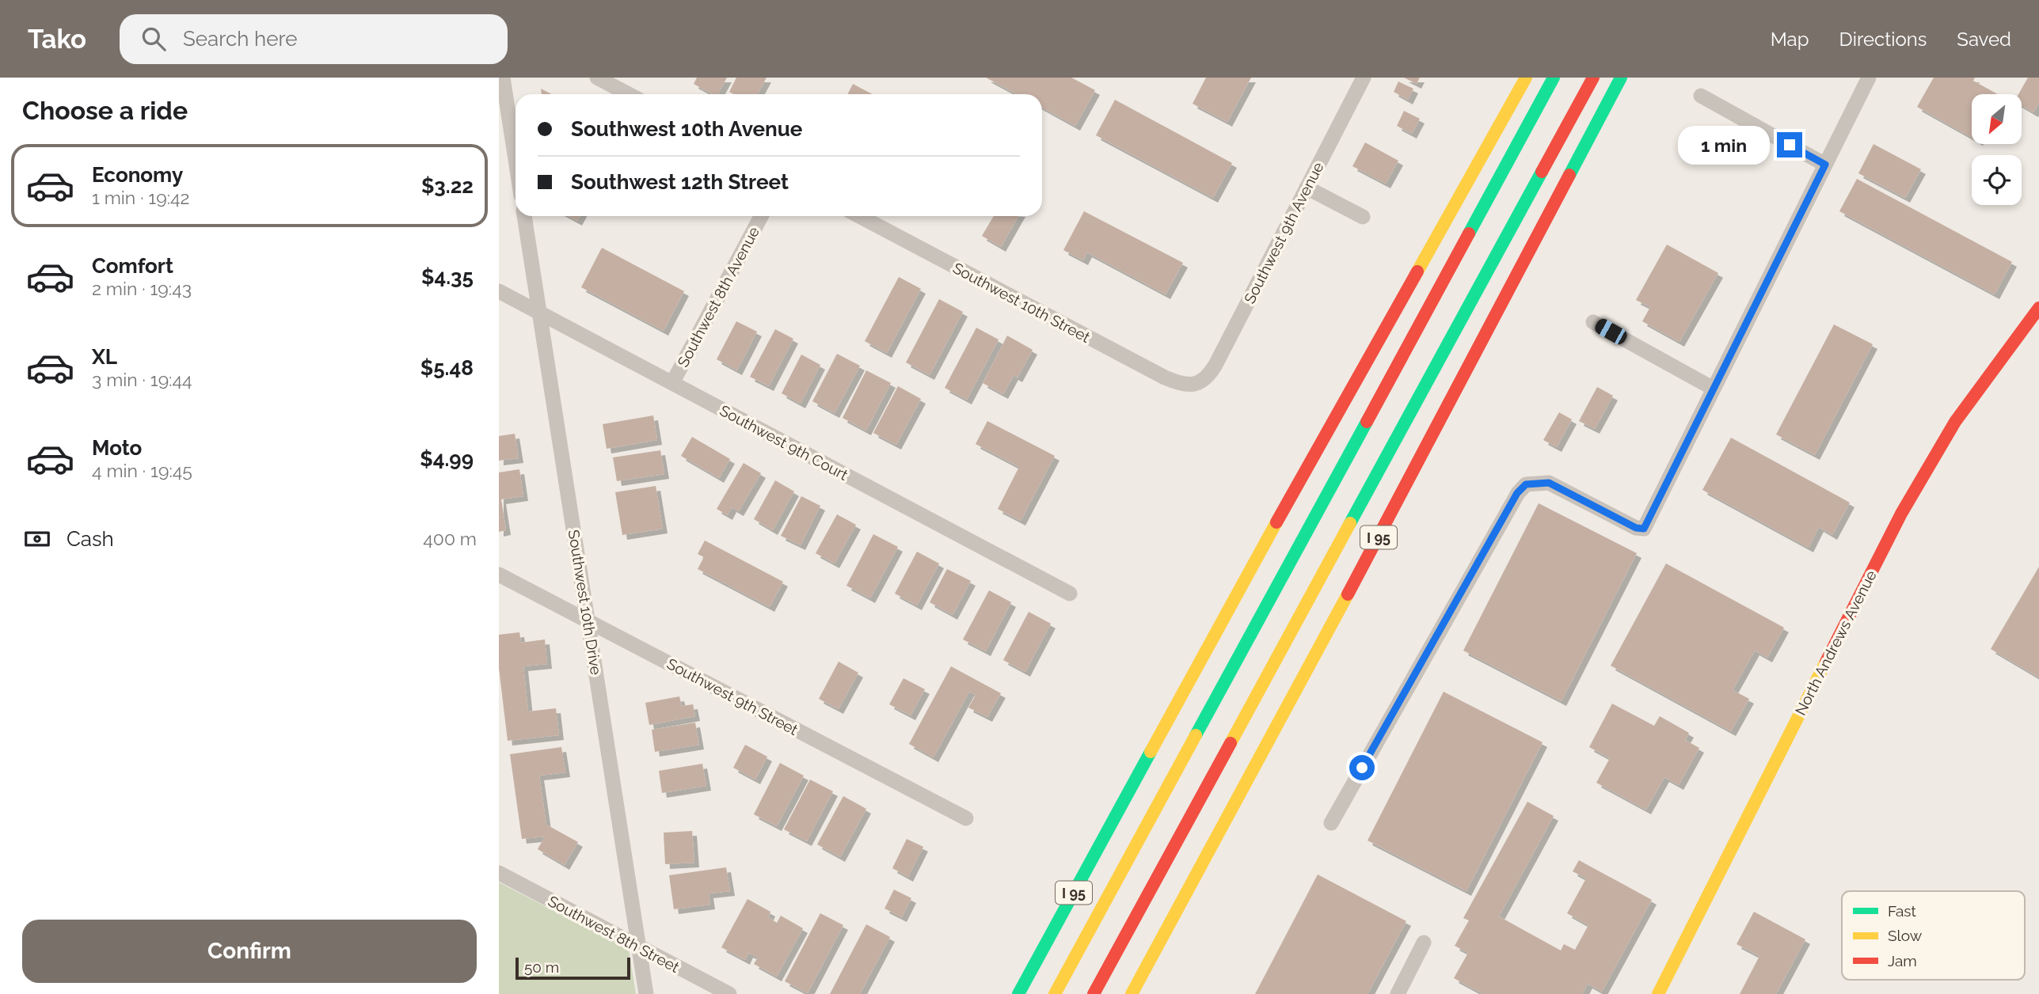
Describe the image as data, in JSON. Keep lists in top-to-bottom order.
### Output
{
  "streets": {
    "main road": ["I 95", "North Andrews Avenue"],
    "street": [
      "Southwest 9th Avenue",
      "Southwest 8th Avenue",
      "Southwest 10th Street",
      "Southwest 9th Court",
      "Southwest 10th Drive",
      "Southwest 9th Street",
      "Southwest 8th Street"
    ]
  },
  "crossings": [
    ["Southwest 9th Avenue", "Southwest 10th Street"],
    ["Southwest 8th Avenue", "Southwest 9th Court"],
    ["Southwest 9th Court", "Southwest 10th Drive"],
    ["Southwest 10th Drive", "Southwest 9th Street"],
    ["Southwest 10th Drive", "Southwest 8th Street"]
  ],
  "legend": ["Fast", "Slow", "Jam"],
  "scale_bar": "50 m",
  "north": "bottom left",
  "page": {
    "header": "Tako",
    "search": "Search here",
    "nav": ["Map", "Directions", "Saved"],
    "heading": "Choose a ride",
    "banner": ["Southwest 10th Avenue", "Southwest 12th Street"],
    "bubble": "1 min",
    "list": [
      {
        "name": "Economy",
        "note": "1 min · 19:42",
        "value": "$3.22"
      },
      {
        "name": "Comfort",
        "note": "2 min · 19:43",
        "value": "$4.35"
      },
      {
        "name": "XL",
        "note": "3 min · 19:44",
        "value": "$5.48"
      },
      {
        "name": "Moto",
        "note": "4 min · 19:45",
        "value": "$4.99"
      }
    ],
    "pay": ["Cash", "400 m"],
    "buttons": "Confirm",
    "scale": "50 m"
  }
}
